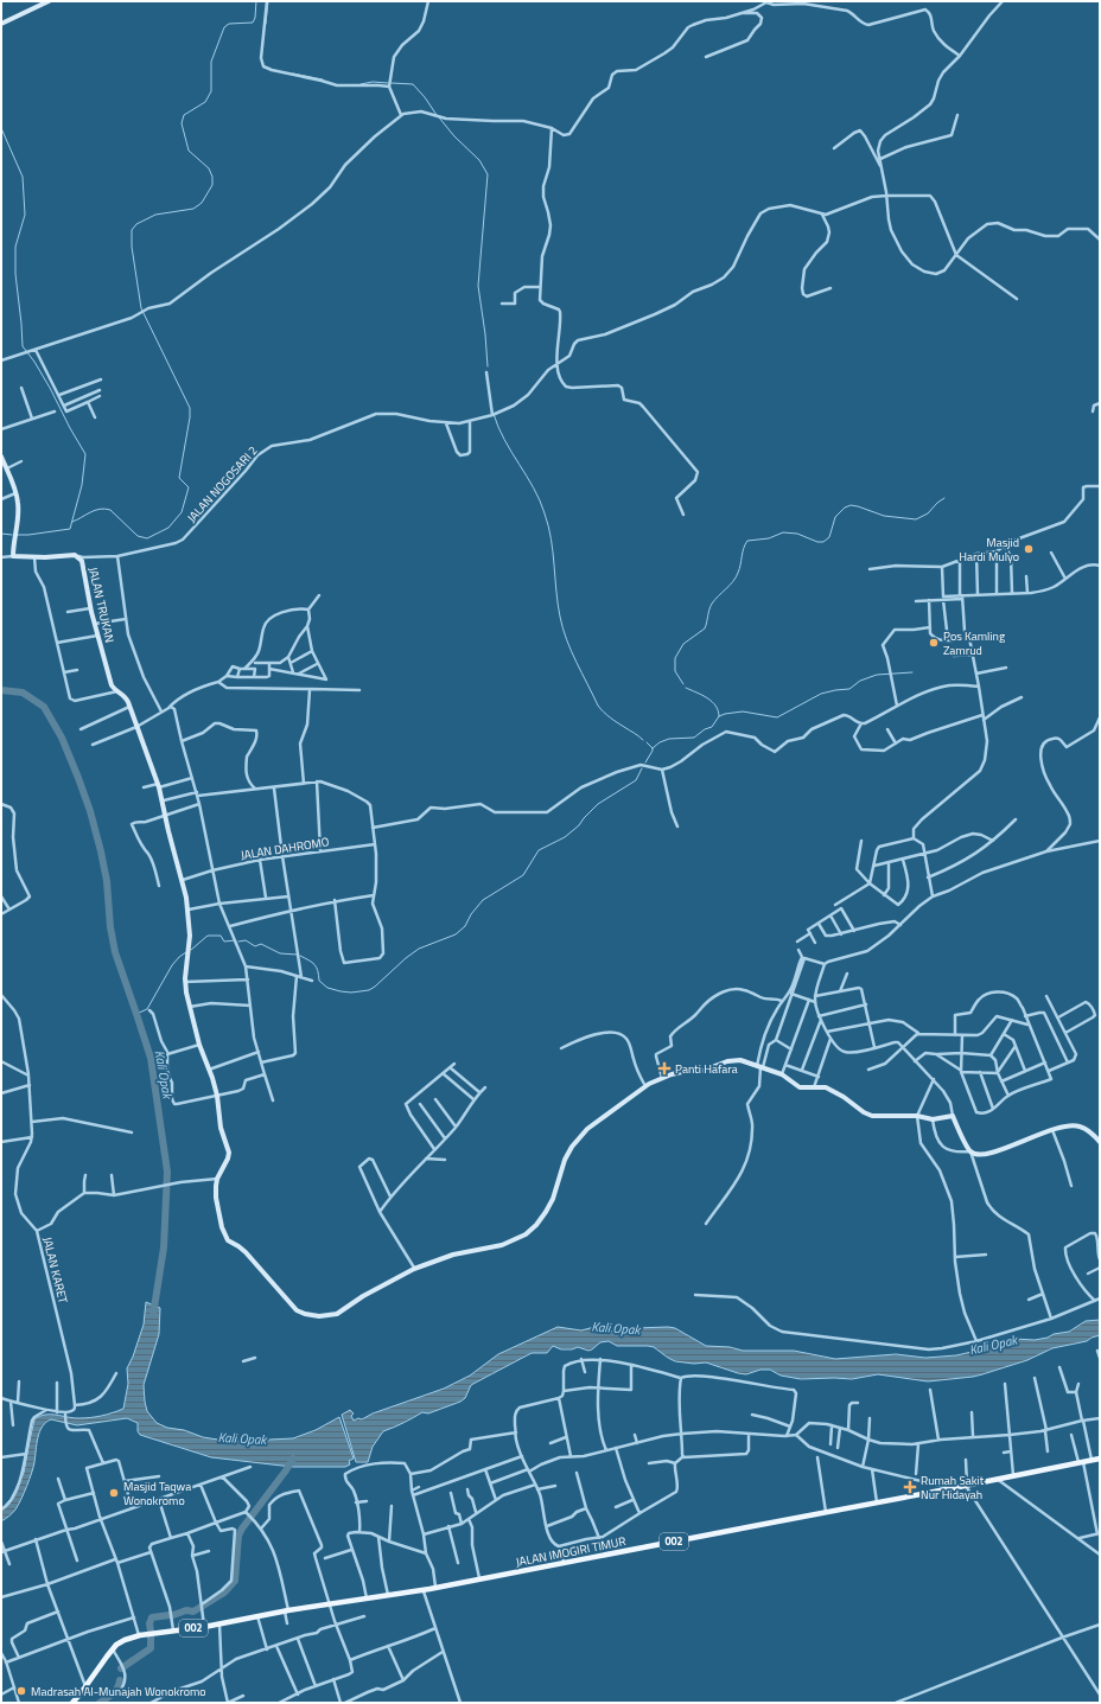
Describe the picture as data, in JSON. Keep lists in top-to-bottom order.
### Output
{
  "streets": {
    "main road": ["002", "JALAN IMOGIRI TIMUR"],
    "street": [
      "JALAN NOGOSARI 2",
      "JALAN TRUKAN",
      "JALAN DAHROMO",
      "JALAN KARET"
    ]
  },
  "crossings": [
    ["JALAN NOGOSARI 2", "JALAN TRUKAN"]
  ],
  "water": ["Kali Opak"],
  "places": {
    "other": [
      "Masjid Hardi Mulyo",
      "Pos Kamling Zamrud",
      "Masjid Taqwa Wonokromo",
      "Madrasah Al-Munajah Wonokromo"
    ],
    "health": ["Panti Hafara", "Rumah Sakit Nur Hidayah"]
  }
}
